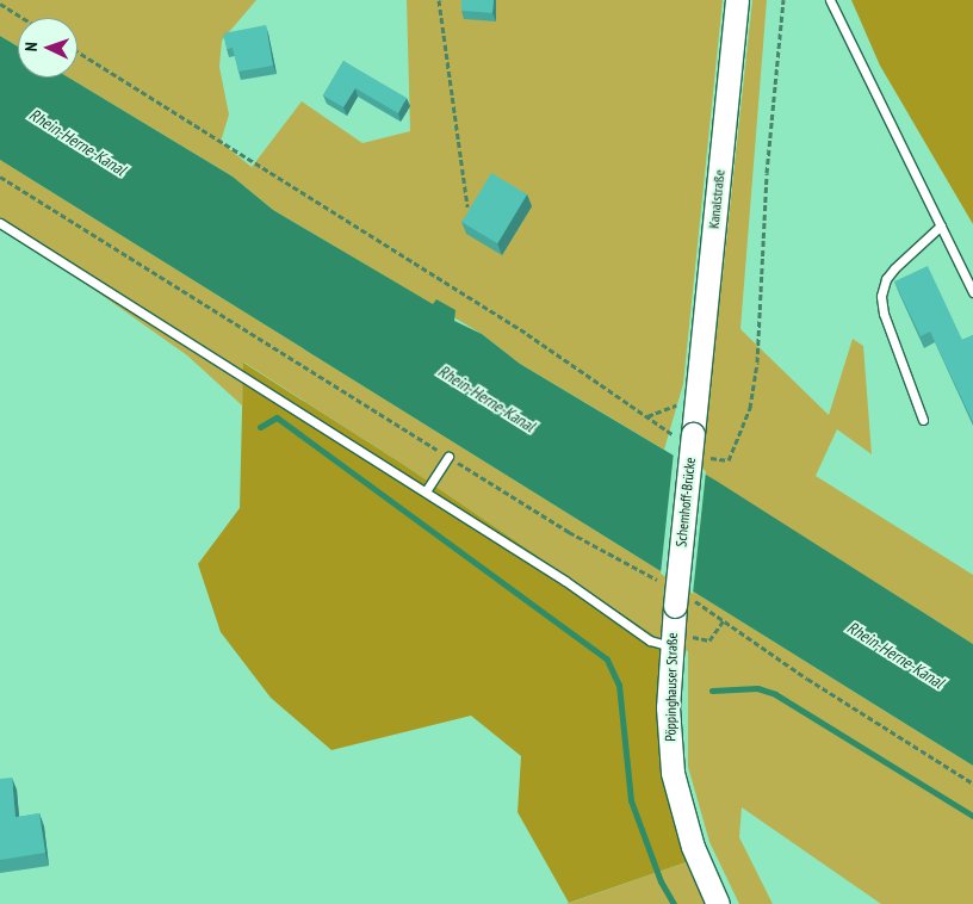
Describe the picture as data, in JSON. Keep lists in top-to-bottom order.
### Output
{
  "streets": {
    "main road": ["Kanalstraße", "Schemhoff-Brücke", "Pöppinghauser Straße"]
  },
  "crossings": [
    ["Kanalstraße", "Schemhoff-Brücke"],
    ["Schemhoff-Brücke", "Pöppinghauser Straße"]
  ],
  "water": ["Rhein-Herne-Kanal"],
  "north": "left"
}
